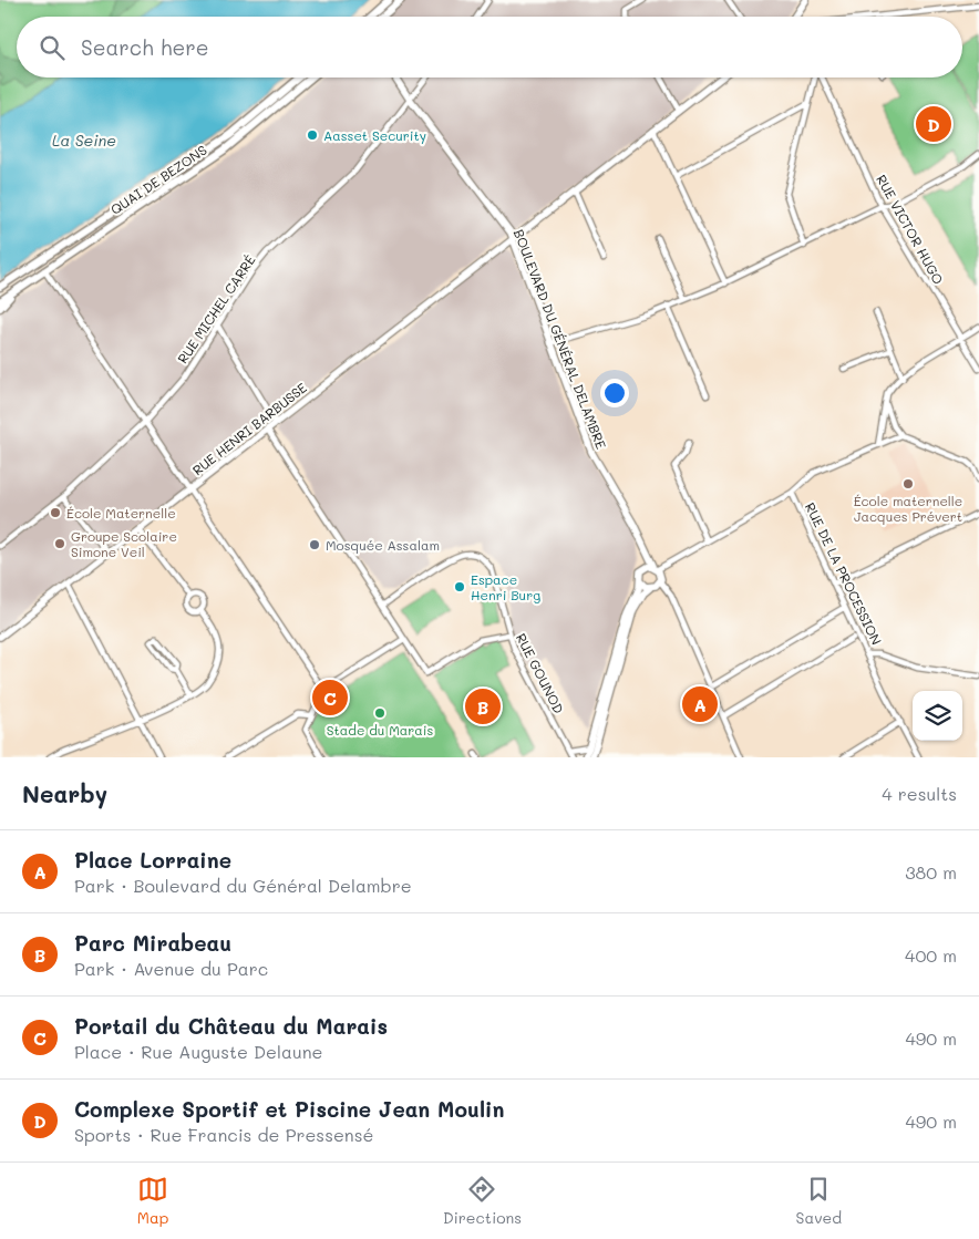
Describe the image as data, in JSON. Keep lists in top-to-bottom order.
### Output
{
  "streets": {
    "main road": ["QUAI DE BEZONS"],
    "street": [
      "RUE VICTOR HUGO",
      "RUE MICHEL CARRÉ",
      "BOULEVARD DU GÉNÉRAL DELAMBRE",
      "RUE HENRI BARBUSSE",
      "RUE DE LA PROCESSION",
      "RUE GOUNOD"
    ]
  },
  "crossings": [
    ["RUE MICHEL CARRÉ", "BOULEVARD DU GÉNÉRAL DELAMBRE"],
    ["BOULEVARD DU GÉNÉRAL DELAMBRE", "RUE HENRI BARBUSSE"]
  ],
  "water": ["La Seine"],
  "places": [
    "Aasset Security",
    "École maternelle Jacques Prévert",
    "École Maternelle",
    "Groupe Scolaire Simone Veil",
    "Mosquée Assalam",
    "Espace Henri Burg",
    "Stade du Marais"
  ],
  "page": {
    "search": "Search here",
    "pins": [
      "D",
      "C",
      "A",
      "B"
    ],
    "heading": ["Nearby", "4 results"],
    "list": [
      {
        "mark": "A",
        "name": "Place Lorraine",
        "note": "Park · Boulevard du Général Delambre",
        "value": "380 m"
      },
      {
        "mark": "B",
        "name": "Parc Mirabeau",
        "note": "Park · Avenue du Parc",
        "value": "400 m"
      },
      {
        "mark": "C",
        "name": "Portail du Château du Marais",
        "note": "Place · Rue Auguste Delaune",
        "value": "490 m"
      },
      {
        "mark": "D",
        "name": "Complexe Sportif et Piscine Jean Moulin",
        "note": "Sports · Rue Francis de Pressensé",
        "value": "490 m"
      }
    ],
    "nav": ["Map", "Directions", "Saved"]
  }
}
